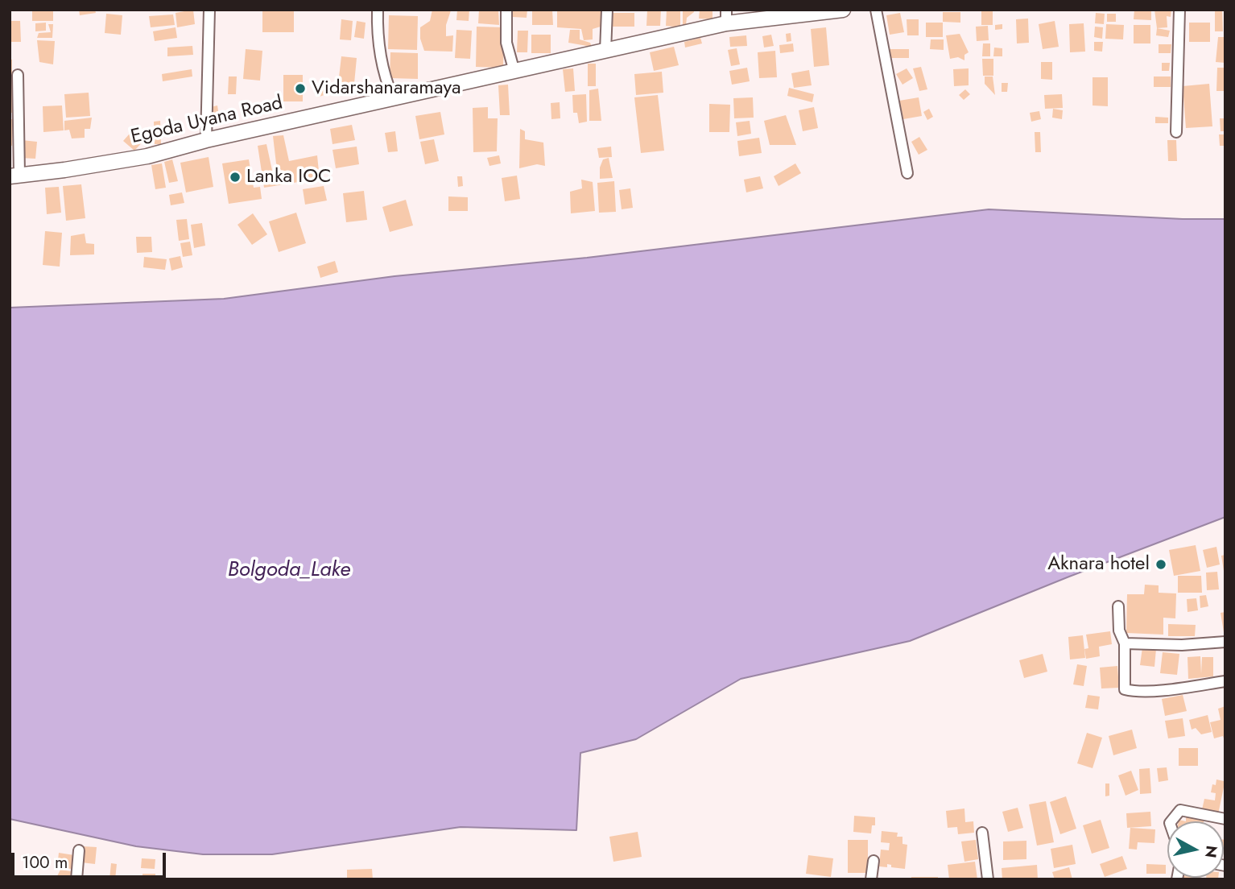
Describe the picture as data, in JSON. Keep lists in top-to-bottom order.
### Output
{
  "streets": {
    "main road": ["Egoda Uyana Road"]
  },
  "water": ["Bolgoda_Lake"],
  "places": ["Vidarshanaramaya", "Lanka IOC", "Aknara hotel"],
  "scale_bar": "100 m",
  "north": "right"
}
